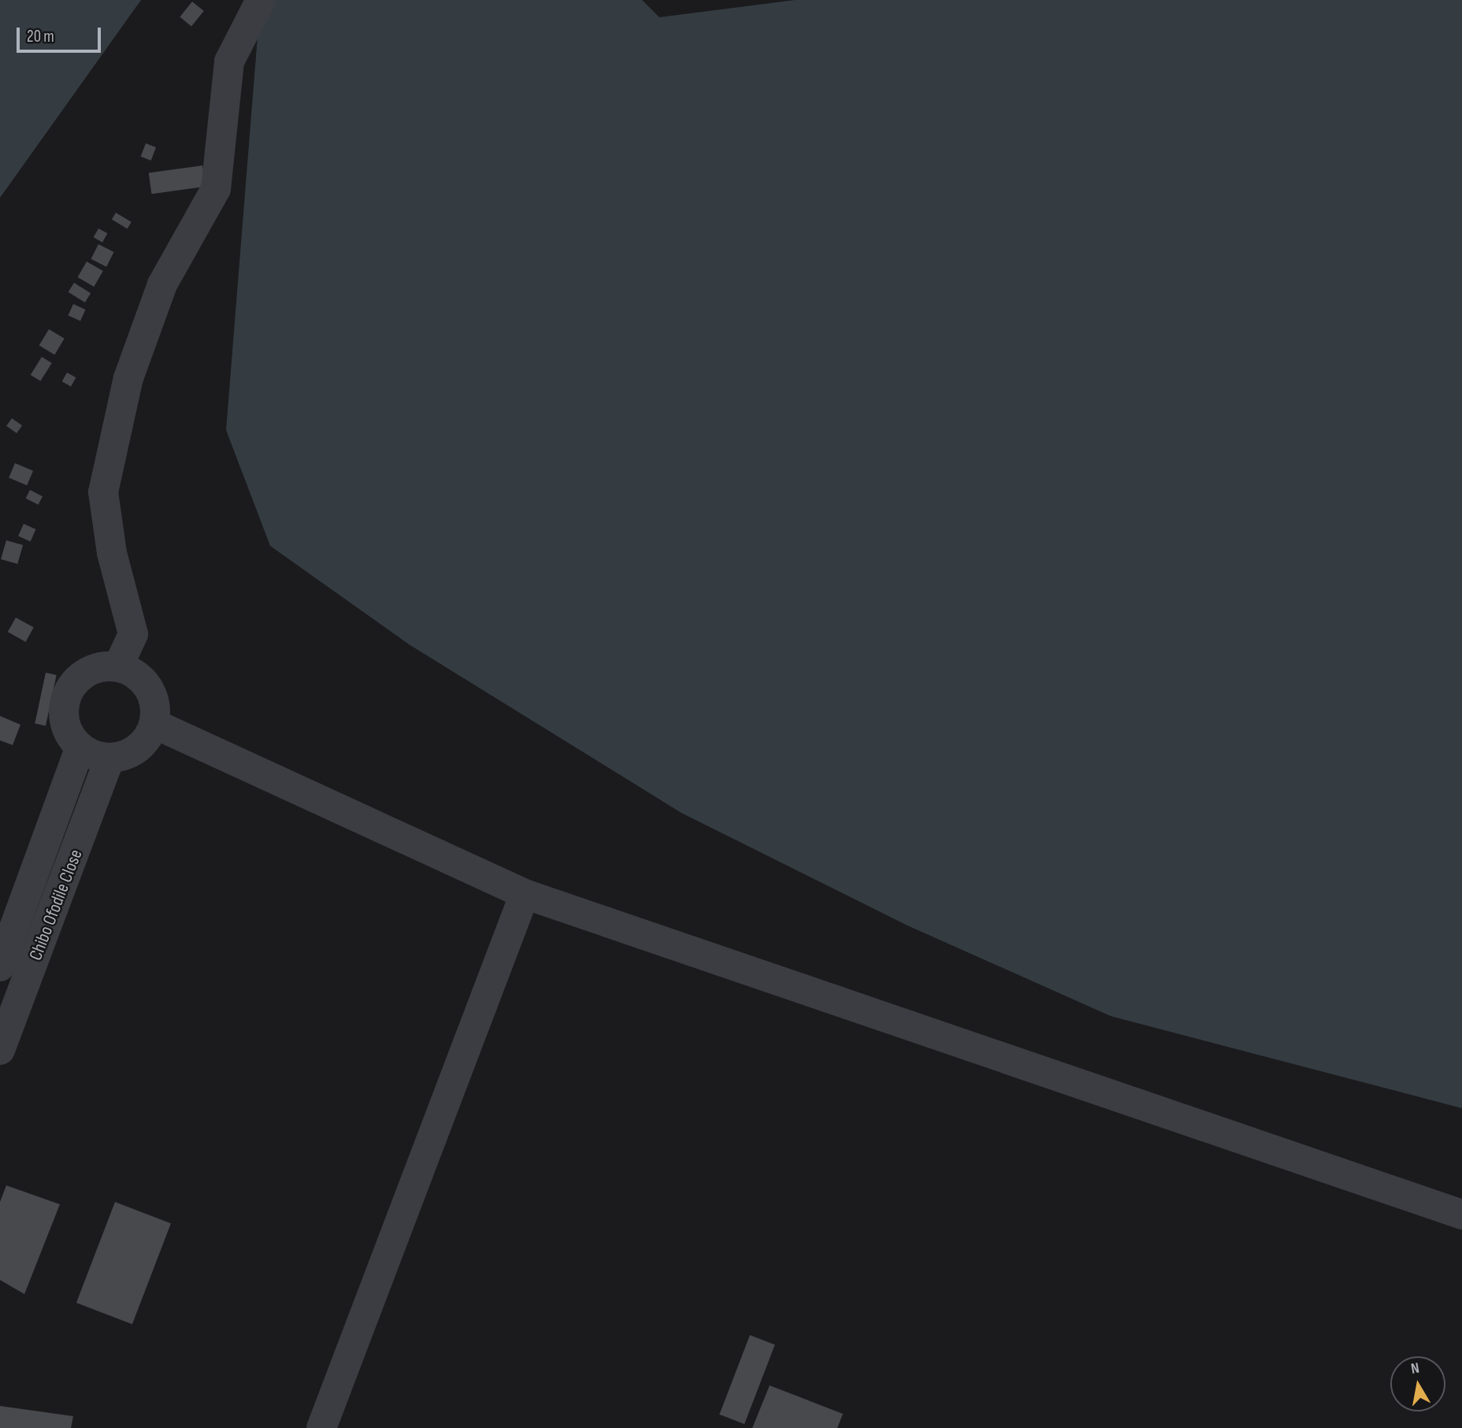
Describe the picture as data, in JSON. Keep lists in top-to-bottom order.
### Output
{
  "streets": {
    "street": ["Chibo Ofodile Close"]
  },
  "scale_bar": "20 m",
  "north": "top"
}
